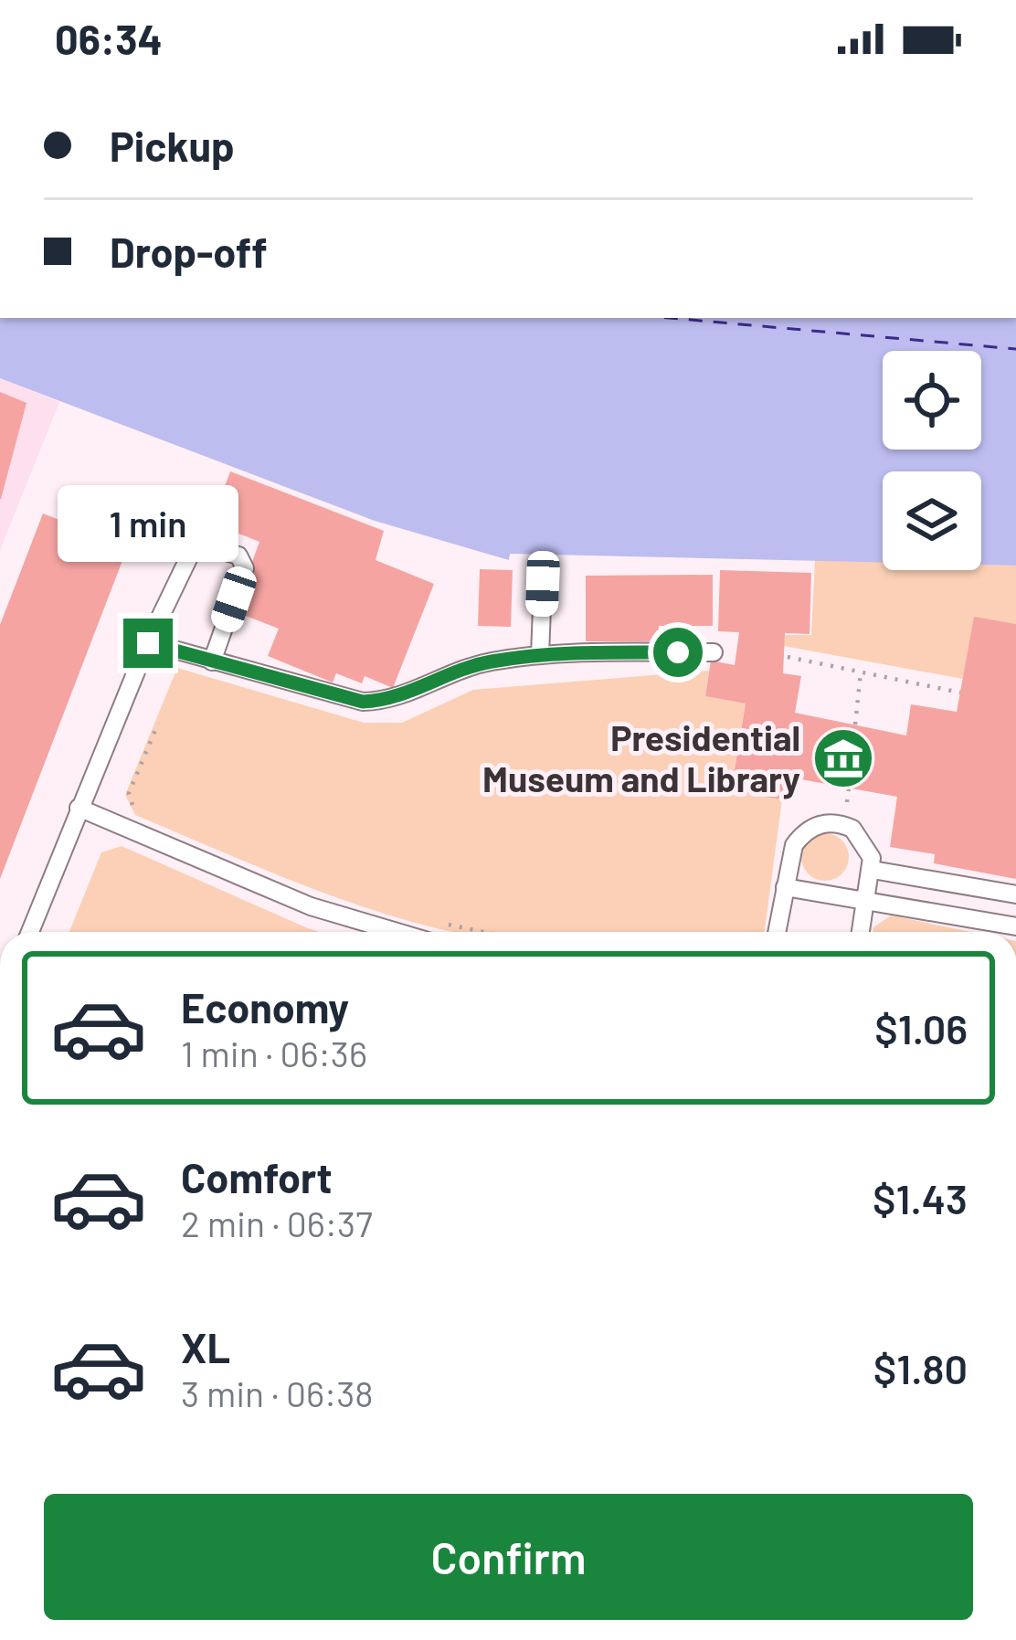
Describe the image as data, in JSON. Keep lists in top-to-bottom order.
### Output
{
  "places": {
    "museum": ["Presidential Museum and Library"]
  },
  "page": {
    "status": "06:34",
    "banner": ["Pickup", "Drop-off"],
    "bubble": "1 min",
    "list": [
      {
        "name": "Economy",
        "note": "1 min · 06:36",
        "value": "$1.06"
      },
      {
        "name": "Comfort",
        "note": "2 min · 06:37",
        "value": "$1.43"
      },
      {
        "name": "XL",
        "note": "3 min · 06:38",
        "value": "$1.80"
      }
    ],
    "buttons": "Confirm"
  }
}
